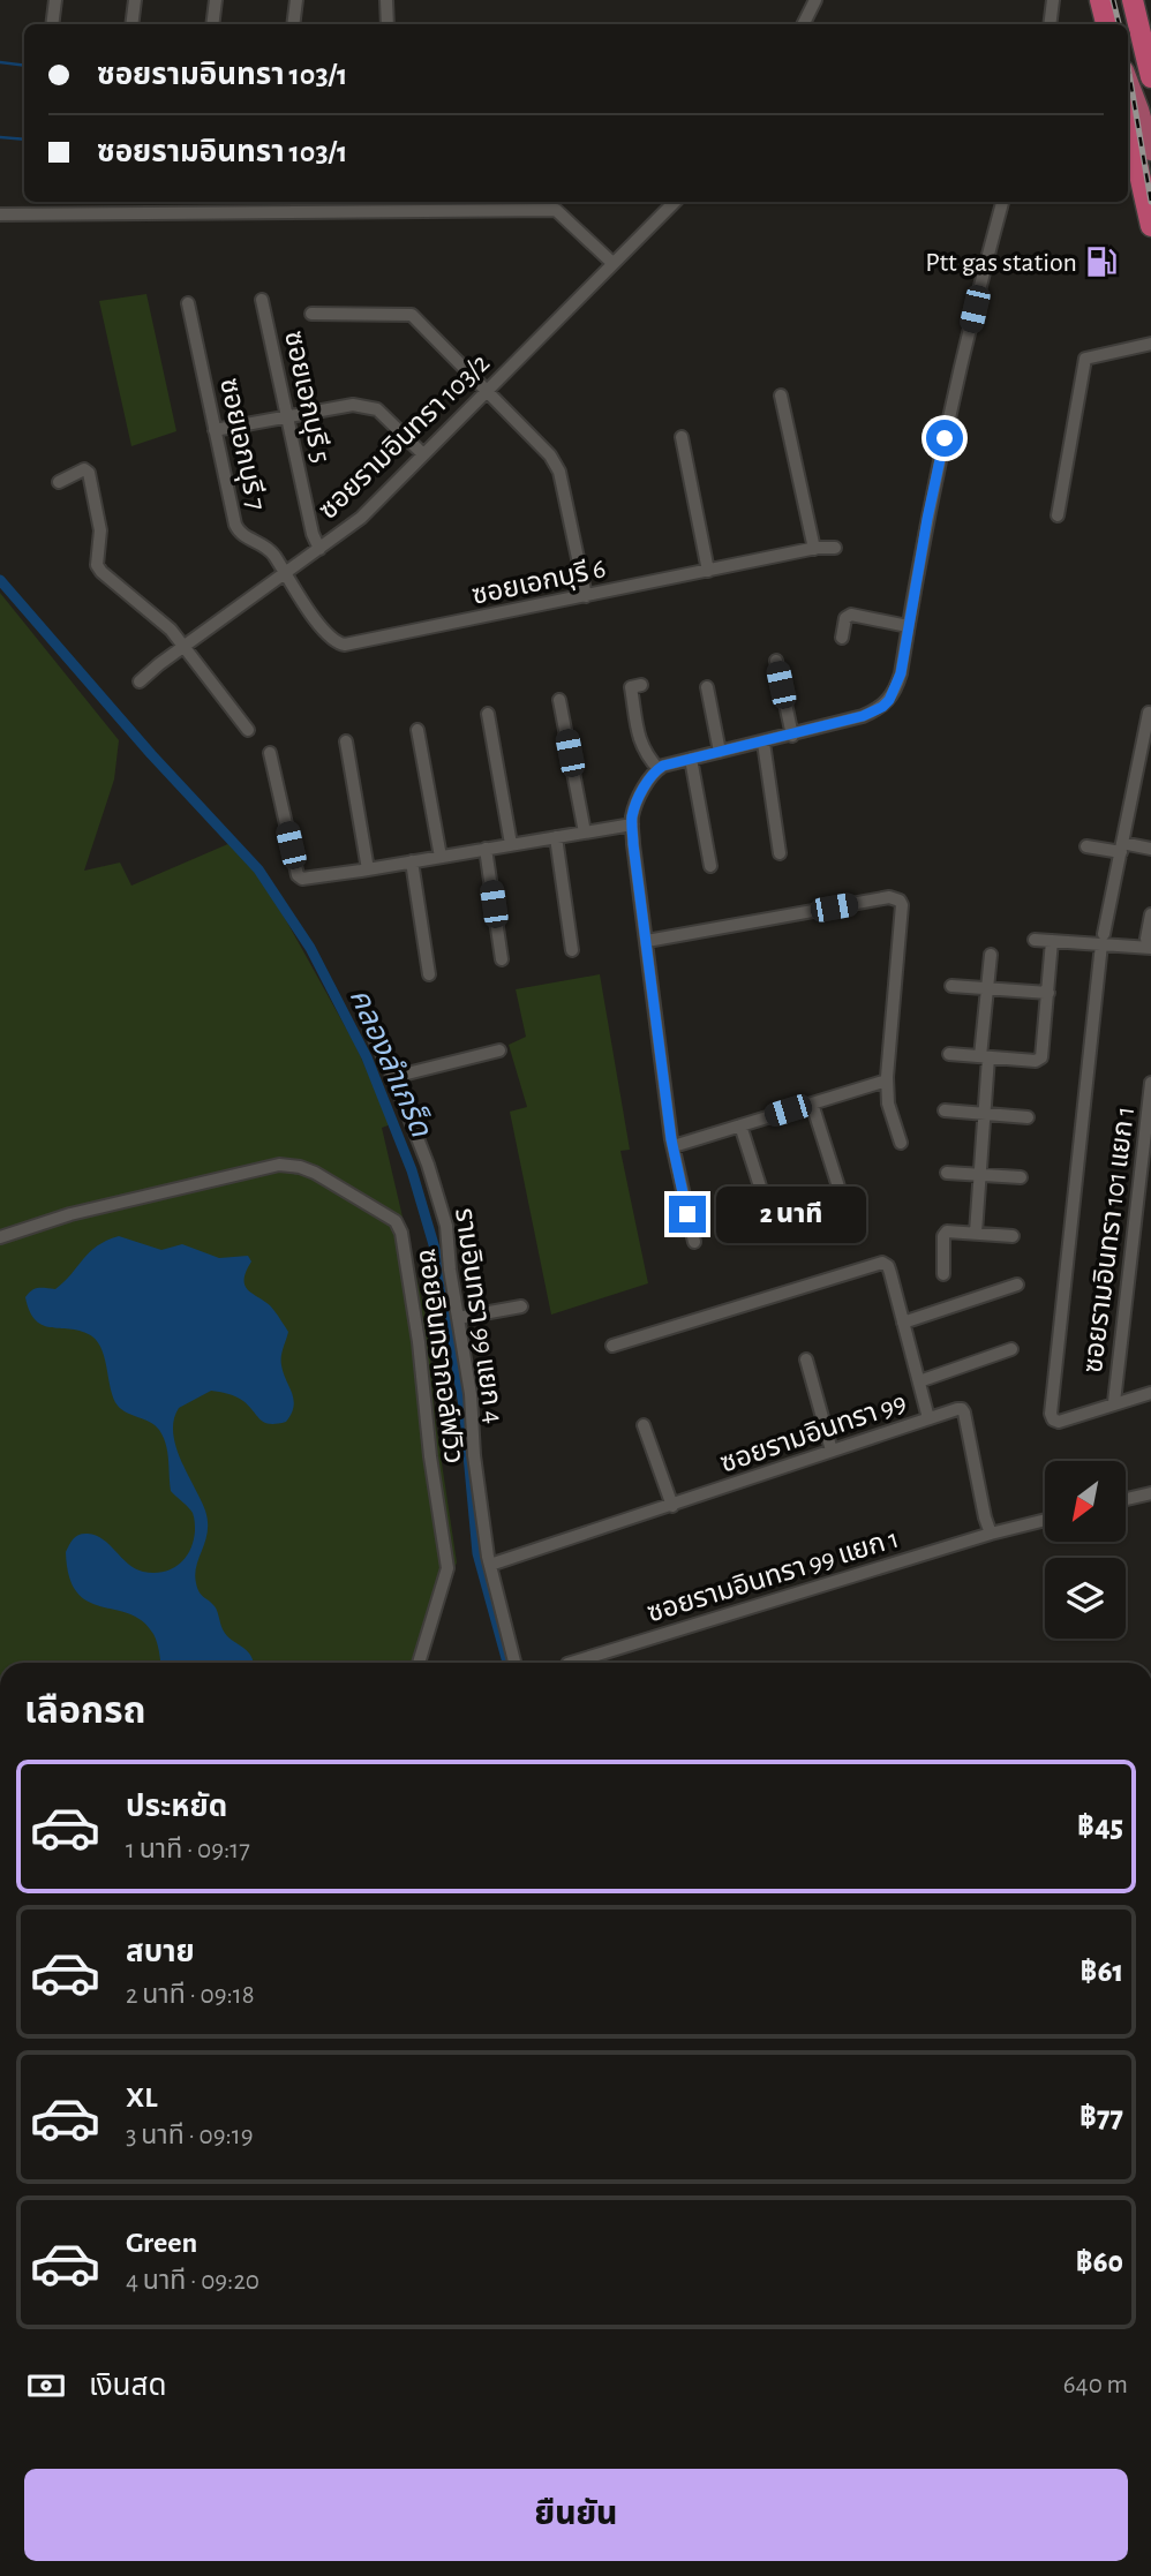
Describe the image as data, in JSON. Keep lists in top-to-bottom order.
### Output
{
  "streets": {
    "street": [
      "ซอยเอกบุรี 5",
      "ซอยรามอินทรา 103/2",
      "ซอยเอกบุรี 7",
      "ซอยเอกบุรี 6",
      "ซอยรามอินทรา 101 แยก 1",
      "รามอินทรา 99 แยก 4",
      "ซอยอินทรากอล์ฟวิว",
      "ซอยรามอินทรา 99",
      "ซอยรามอินทรา 99 แยก 1"
    ]
  },
  "crossings": [
    ["ซอยเอกบุรี 5", "ซอยรามอินทรา 103/2"],
    ["ซอยรามอินทรา 103/2", "ซอยเอกบุรี 7"],
    ["ซอยรามอินทรา 103/2", "ซอยเอกบุรี 6"],
    ["ซอยเอกบุรี 7", "ซอยเอกบุรี 6"],
    ["รามอินทรา 99 แยก 4", "ซอยรามอินทรา 99"],
    ["ซอยรามอินทรา 99", "ซอยรามอินทรา 99 แยก 1"]
  ],
  "water": ["คลองลำเกร็ด"],
  "places": {
    "fuel station": ["Ptt gas station"]
  },
  "north": "bottom left",
  "page": {
    "banner": ["ซอยรามอินทรา 103/1", "ซอยรามอินทรา 103/1"],
    "bubble": "2 นาที",
    "heading": "เลือกรถ",
    "list": [
      {
        "name": "ประหยัด",
        "note": "1 นาที · 09:17",
        "value": "฿45"
      },
      {
        "name": "สบาย",
        "note": "2 นาที · 09:18",
        "value": "฿61"
      },
      {
        "name": "XL",
        "note": "3 นาที · 09:19",
        "value": "฿77"
      },
      {
        "name": "Green",
        "note": "4 นาที · 09:20",
        "value": "฿60"
      }
    ],
    "pay": ["เงินสด", "640 m"],
    "buttons": "ยืนยัน"
  }
}
